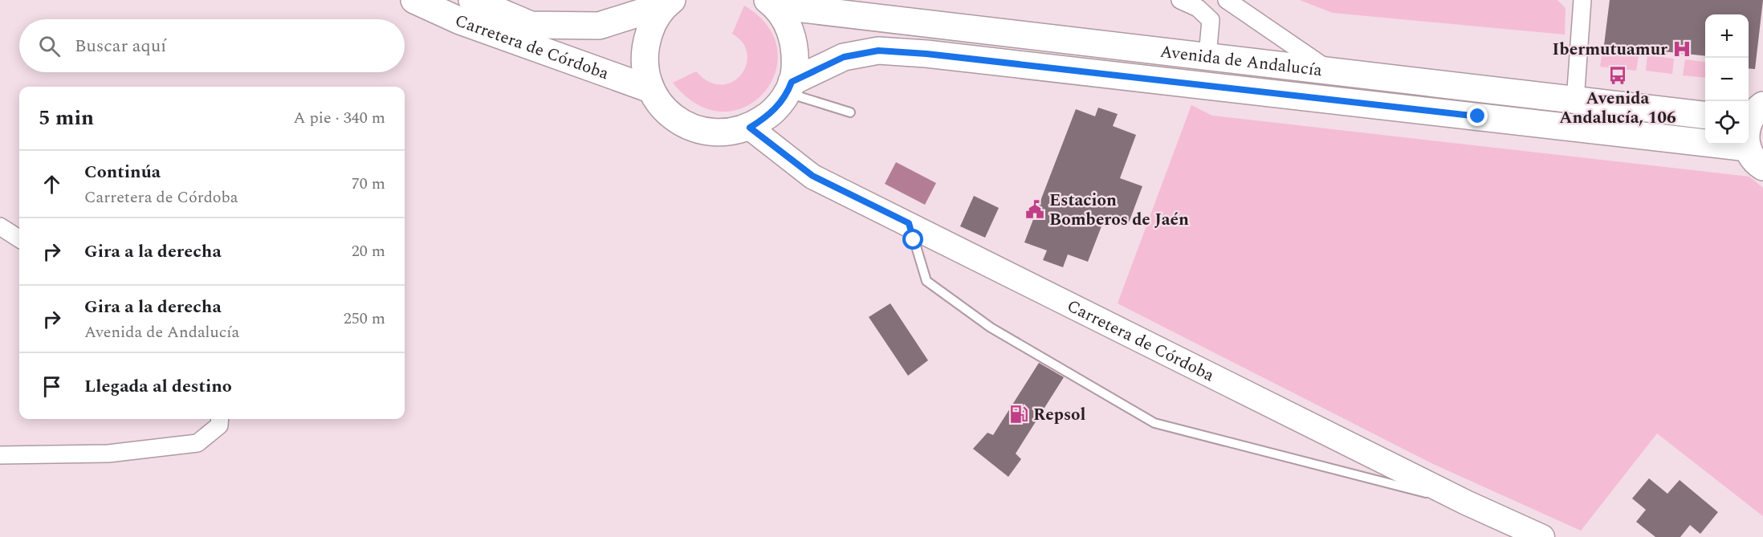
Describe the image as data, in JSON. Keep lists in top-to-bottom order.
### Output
{
  "streets": {
    "main road": ["Carretera de Córdoba", "Avenida de Andalucía"]
  },
  "places": {
    "hospital": ["Ibermutuamur"],
    "bus stop": ["Avenida Andalucía, 106"],
    "public building": ["Estacion Bomberos de Jaén"],
    "fuel station": ["Repsol"]
  },
  "page": {
    "map_buttons": ["+", "−"],
    "search": "Buscar aquí",
    "heading": ["5 min", "A pie · 340 m"],
    "list": [
      ["Continúa", "Carretera de Córdoba", "70 m"],
      ["Gira a la derecha", "20 m"],
      ["Gira a la derecha", "Avenida de Andalucía", "250 m"],
      "Llegada al destino"
    ]
  }
}
